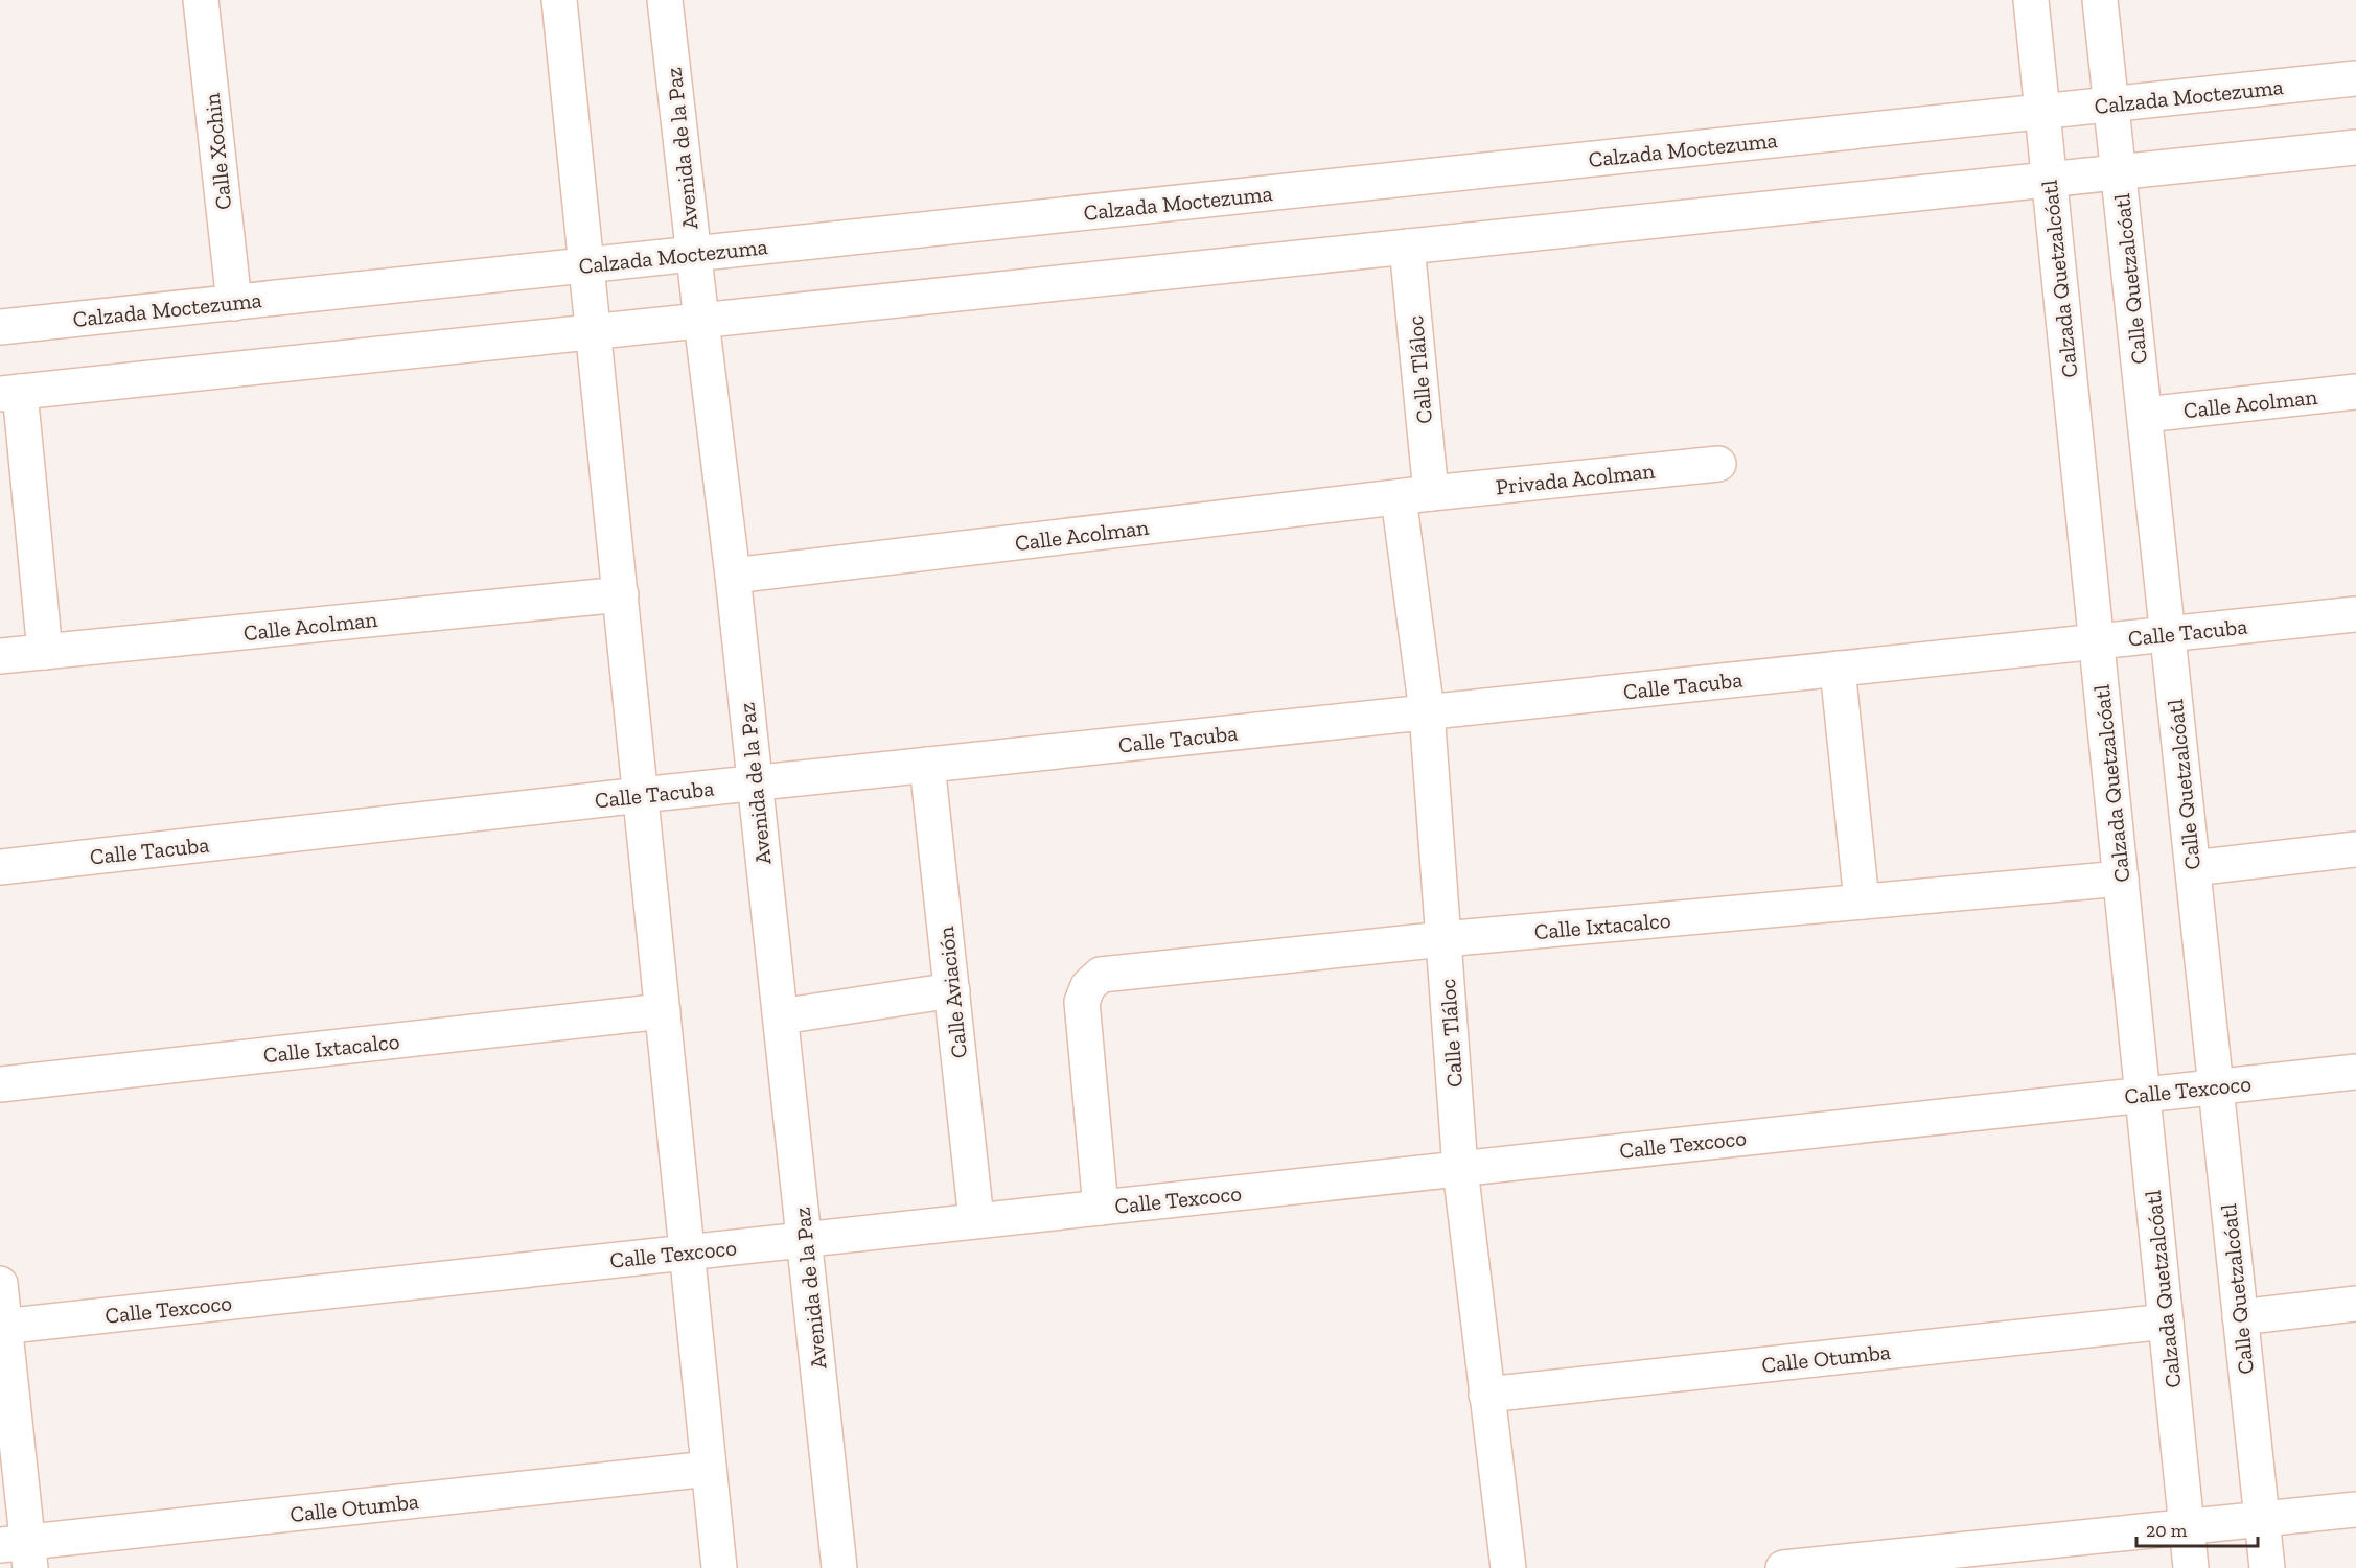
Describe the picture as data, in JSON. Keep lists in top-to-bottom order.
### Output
{
  "streets": {
    "street": [
      "Calzada Moctezuma",
      "Avenida de la Paz",
      "Calle Xochin",
      "Calzada Quetzalcóatl",
      "Calle Quetzalcóatl",
      "Calle Tláloc",
      "Calle Acolman",
      "Privada Acolman",
      "Calle Tacuba",
      "Calle Ixtacalco",
      "Calle Aviación",
      "Calle Texcoco",
      "Calle Otumba"
    ]
  },
  "crossings": [
    ["Calzada Moctezuma", "Avenida de la Paz"],
    ["Calzada Moctezuma", "Calle Xochin"],
    ["Calzada Moctezuma", "Calzada Quetzalcóatl"],
    ["Calzada Moctezuma", "Calle Quetzalcóatl"],
    ["Avenida de la Paz", "Calle Acolman"],
    ["Avenida de la Paz", "Calle Tacuba"],
    ["Avenida de la Paz", "Calle Texcoco"],
    ["Calzada Quetzalcóatl", "Calle Tacuba"],
    ["Calzada Quetzalcóatl", "Calle Ixtacalco"],
    ["Calzada Quetzalcóatl", "Calle Texcoco"],
    ["Calzada Quetzalcóatl", "Calle Otumba"],
    ["Calle Quetzalcóatl", "Calle Acolman"],
    ["Calle Quetzalcóatl", "Calle Tacuba"],
    ["Calle Quetzalcóatl", "Calle Texcoco"],
    ["Calle Tláloc", "Calle Acolman"],
    ["Calle Tláloc", "Privada Acolman"],
    ["Calle Tláloc", "Calle Tacuba"],
    ["Calle Tláloc", "Calle Ixtacalco"],
    ["Calle Tláloc", "Calle Texcoco"],
    ["Calle Tláloc", "Calle Otumba"],
    ["Calle Acolman", "Privada Acolman"],
    ["Calle Tacuba", "Calle Aviación"],
    ["Calle Ixtacalco", "Calle Texcoco"],
    ["Calle Aviación", "Calle Texcoco"]
  ],
  "scale_bar": "20 m"
}
